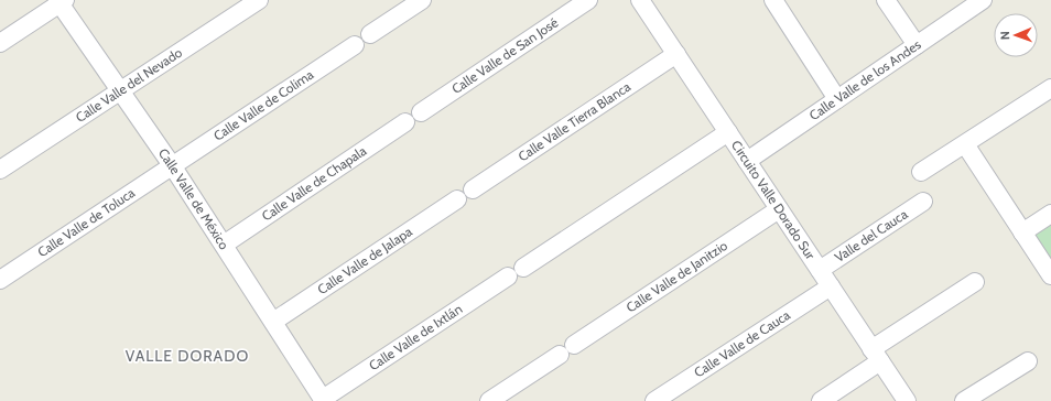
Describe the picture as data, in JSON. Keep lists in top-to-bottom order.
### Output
{
  "streets": {
    "street": [
      "Calle Valle de San José",
      "Calle Valle de los Andes",
      "Calle Valle del Nevado",
      "Calle Valle de Colima",
      "Calle Valle Tierra Blanca",
      "Calle Valle de Chapala",
      "Calle Valle de México",
      "Circuito Valle Dorado Sur",
      "Calle Valle de Toluca",
      "Valle del Cauca",
      "Calle Valle de Jalapa",
      "Calle Valle de Janitzio",
      "Calle Valle de Ixtlán",
      "Calle Valle de Cauca"
    ]
  },
  "crossings": [
    ["Calle Valle de los Andes", "Circuito Valle Dorado Sur"],
    ["Calle Valle del Nevado", "Calle Valle de México"],
    ["Calle Valle de Colima", "Calle Valle de México"],
    ["Calle Valle de Colima", "Calle Valle de Toluca"],
    ["Calle Valle Tierra Blanca", "Circuito Valle Dorado Sur"],
    ["Calle Valle de Chapala", "Calle Valle de México"],
    ["Calle Valle de México", "Calle Valle de Toluca"],
    ["Calle Valle de México", "Calle Valle de Jalapa"],
    ["Calle Valle de México", "Calle Valle de Ixtlán"],
    ["Circuito Valle Dorado Sur", "Valle del Cauca"],
    ["Circuito Valle Dorado Sur", "Calle Valle de Janitzio"],
    ["Circuito Valle Dorado Sur", "Calle Valle de Cauca"]
  ],
  "districts": ["VALLE DORADO"],
  "north": "left"
}
